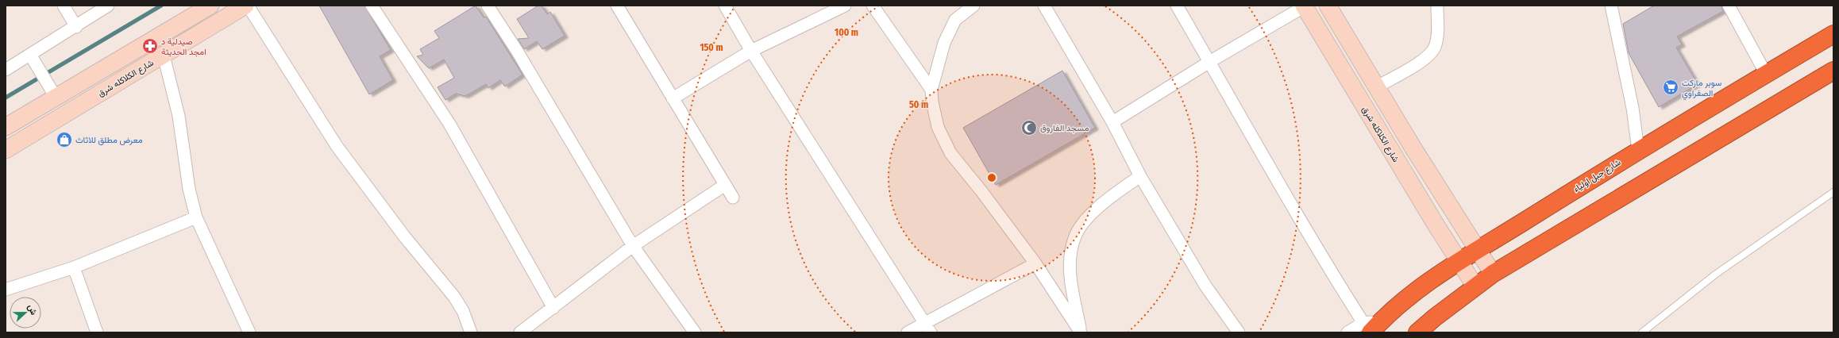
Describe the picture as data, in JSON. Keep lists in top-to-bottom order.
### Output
{
  "streets": {
    "highway": ["شارع جبل اولياء"],
    "street": ["شارع الكلاكله شرق"]
  },
  "crossings": [
    ["شارع الكلاكله شرق", "شارع جبل اولياء"]
  ],
  "places": {
    "pharmacy": ["صيدلية د امجد الحديثة"],
    "supermarket": ["سوبر ماركت الصفراوي"],
    "mosque": ["مسجد الفاروق"],
    "shop": ["معرض مطلق للاثاث"]
  },
  "north": "right",
  "rings": ["100 m", "150 m", "50 m"]
}
